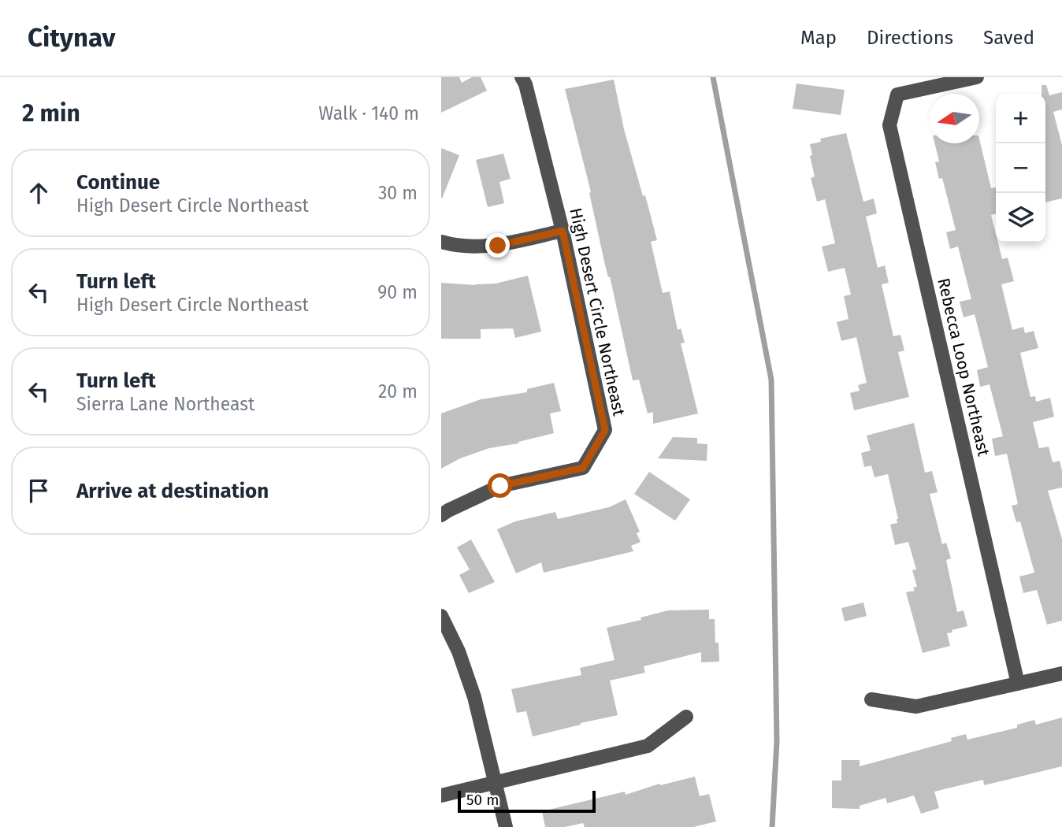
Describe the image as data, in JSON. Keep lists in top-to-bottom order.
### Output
{
  "streets": {
    "street": ["High Desert Circle Northeast", "Rebecca Loop Northeast"]
  },
  "scale_bar": "50 m",
  "north": "left",
  "page": {
    "header": "Citynav",
    "nav": ["Map", "Directions", "Saved"],
    "heading": ["2 min", "Walk · 140 m"],
    "map_buttons": ["+", "−"],
    "list": [
      ["Continue", "High Desert Circle Northeast", "30 m"],
      ["Turn left", "High Desert Circle Northeast", "90 m"],
      ["Turn left", "Sierra Lane Northeast", "20 m"],
      "Arrive at destination"
    ],
    "scale": "50 m"
  }
}
